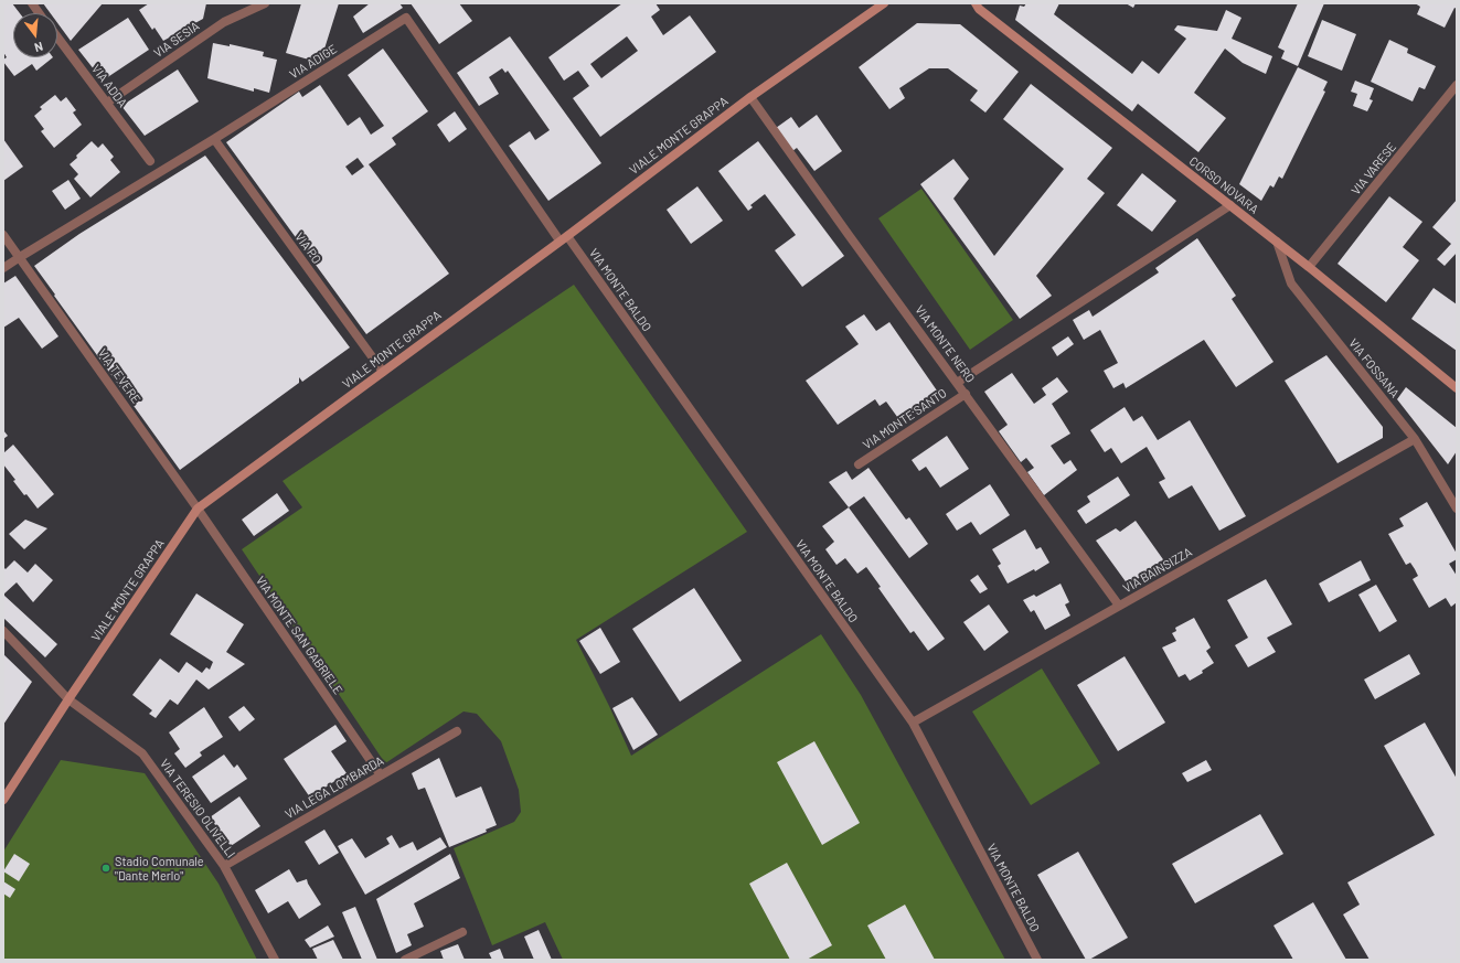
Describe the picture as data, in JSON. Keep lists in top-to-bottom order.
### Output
{
  "streets": {
    "street": [
      "VIA SESIA",
      "VIA ADIGE",
      "VIA ADDA",
      "VIALE MONTE GRAPPA",
      "VIA VARESE",
      "CORSO NOVARA",
      "VIA PO",
      "VIA MONTE BALDO",
      "VIA MONTE NERO",
      "VIA FOSSANA",
      "VIA TEVERE",
      "VIA MONTE SANTO",
      "VIA BAINSIZZA",
      "VIA MONTE SAN GABRIELE",
      "VIA LEGA LOMBARDA",
      "VIA TERESIO OLIVELLI"
    ]
  },
  "crossings": [
    ["VIA SESIA", "VIA ADDA"],
    ["VIA ADIGE", "VIALE MONTE GRAPPA"],
    ["VIA ADIGE", "VIA PO"],
    ["VIA ADIGE", "VIA MONTE BALDO"],
    ["VIA ADIGE", "VIA TEVERE"],
    ["VIALE MONTE GRAPPA", "VIA PO"],
    ["VIALE MONTE GRAPPA", "VIA MONTE BALDO"],
    ["VIALE MONTE GRAPPA", "VIA MONTE NERO"],
    ["VIALE MONTE GRAPPA", "VIA TEVERE"],
    ["VIALE MONTE GRAPPA", "VIA MONTE SAN GABRIELE"],
    ["VIALE MONTE GRAPPA", "VIA TERESIO OLIVELLI"],
    ["VIA VARESE", "CORSO NOVARA"],
    ["CORSO NOVARA", "VIA FOSSANA"],
    ["VIA MONTE BALDO", "VIA BAINSIZZA"],
    ["VIA MONTE NERO", "VIA MONTE SANTO"],
    ["VIA MONTE NERO", "VIA BAINSIZZA"],
    ["VIA FOSSANA", "VIA BAINSIZZA"],
    ["VIA TEVERE", "VIA MONTE SAN GABRIELE"],
    ["VIA MONTE SAN GABRIELE", "VIA LEGA LOMBARDA"],
    ["VIA LEGA LOMBARDA", "VIA TERESIO OLIVELLI"]
  ],
  "places": ["Stadio Comunale \"Dante Merlo\""],
  "north": "bottom"
}
